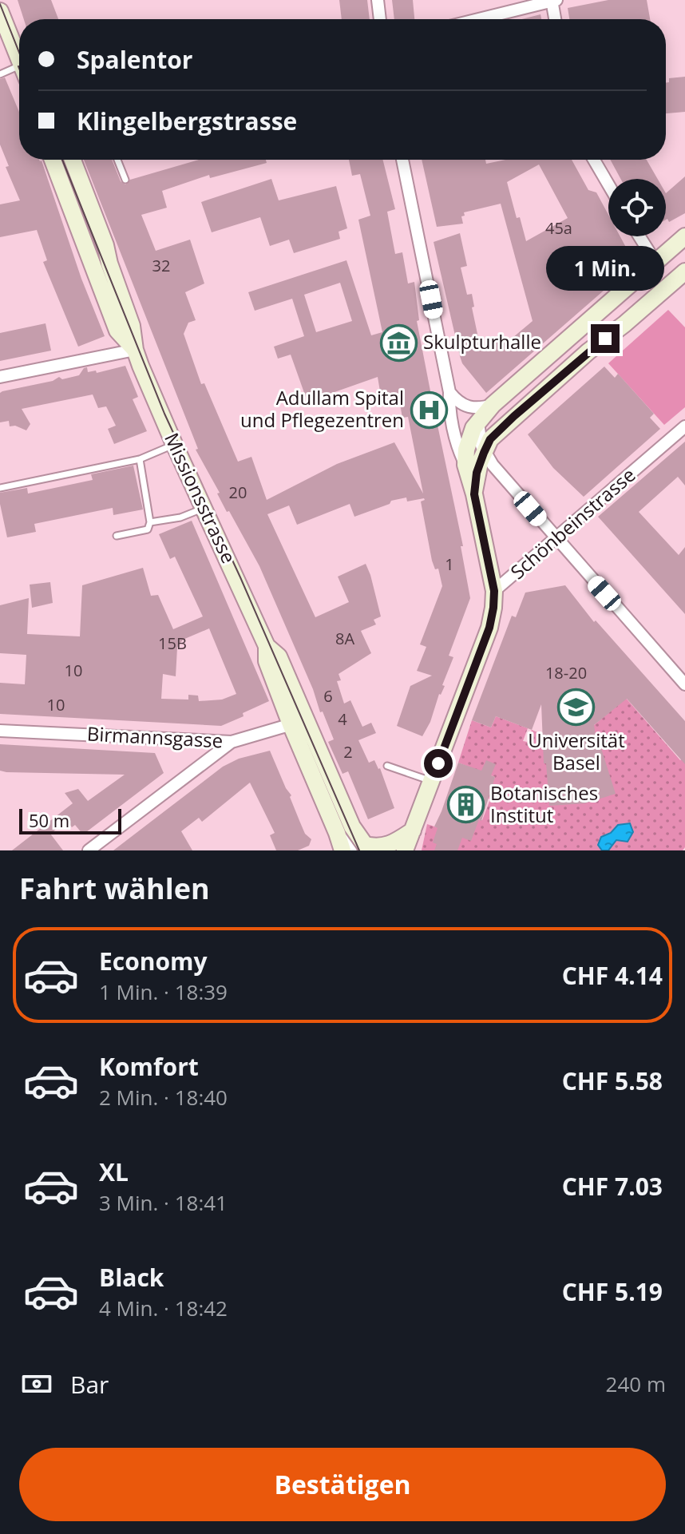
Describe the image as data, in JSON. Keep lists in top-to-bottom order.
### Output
{
  "streets": {
    "main road": ["Missionsstrasse", "Schönbeinstrasse"],
    "street": ["Birmannsgasse"]
  },
  "crossings": [
    ["Missionsstrasse", "Birmannsgasse"]
  ],
  "places": {
    "museum": ["Skulpturhalle"],
    "hospital": ["Adullam Spital und Pflegezentren"],
    "school or university": ["Universität Basel"],
    "building": ["Botanisches Institut"]
  },
  "house_numbers": [
    "45a",
    "32",
    "20",
    "1",
    "8A",
    "15B",
    "10",
    "18-20",
    "6",
    "10",
    "4",
    "2"
  ],
  "scale_bar": "50 m",
  "page": {
    "banner": ["Spalentor", "Klingelbergstrasse"],
    "bubble": "1 Min.",
    "scale": "50 m",
    "heading": "Fahrt wählen",
    "list": [
      {
        "name": "Economy",
        "note": "1 Min. · 18:39",
        "value": "CHF 4.14"
      },
      {
        "name": "Komfort",
        "note": "2 Min. · 18:40",
        "value": "CHF 5.58"
      },
      {
        "name": "XL",
        "note": "3 Min. · 18:41",
        "value": "CHF 7.03"
      },
      {
        "name": "Black",
        "note": "4 Min. · 18:42",
        "value": "CHF 5.19"
      }
    ],
    "pay": ["Bar", "240 m"],
    "buttons": "Bestätigen"
  }
}
